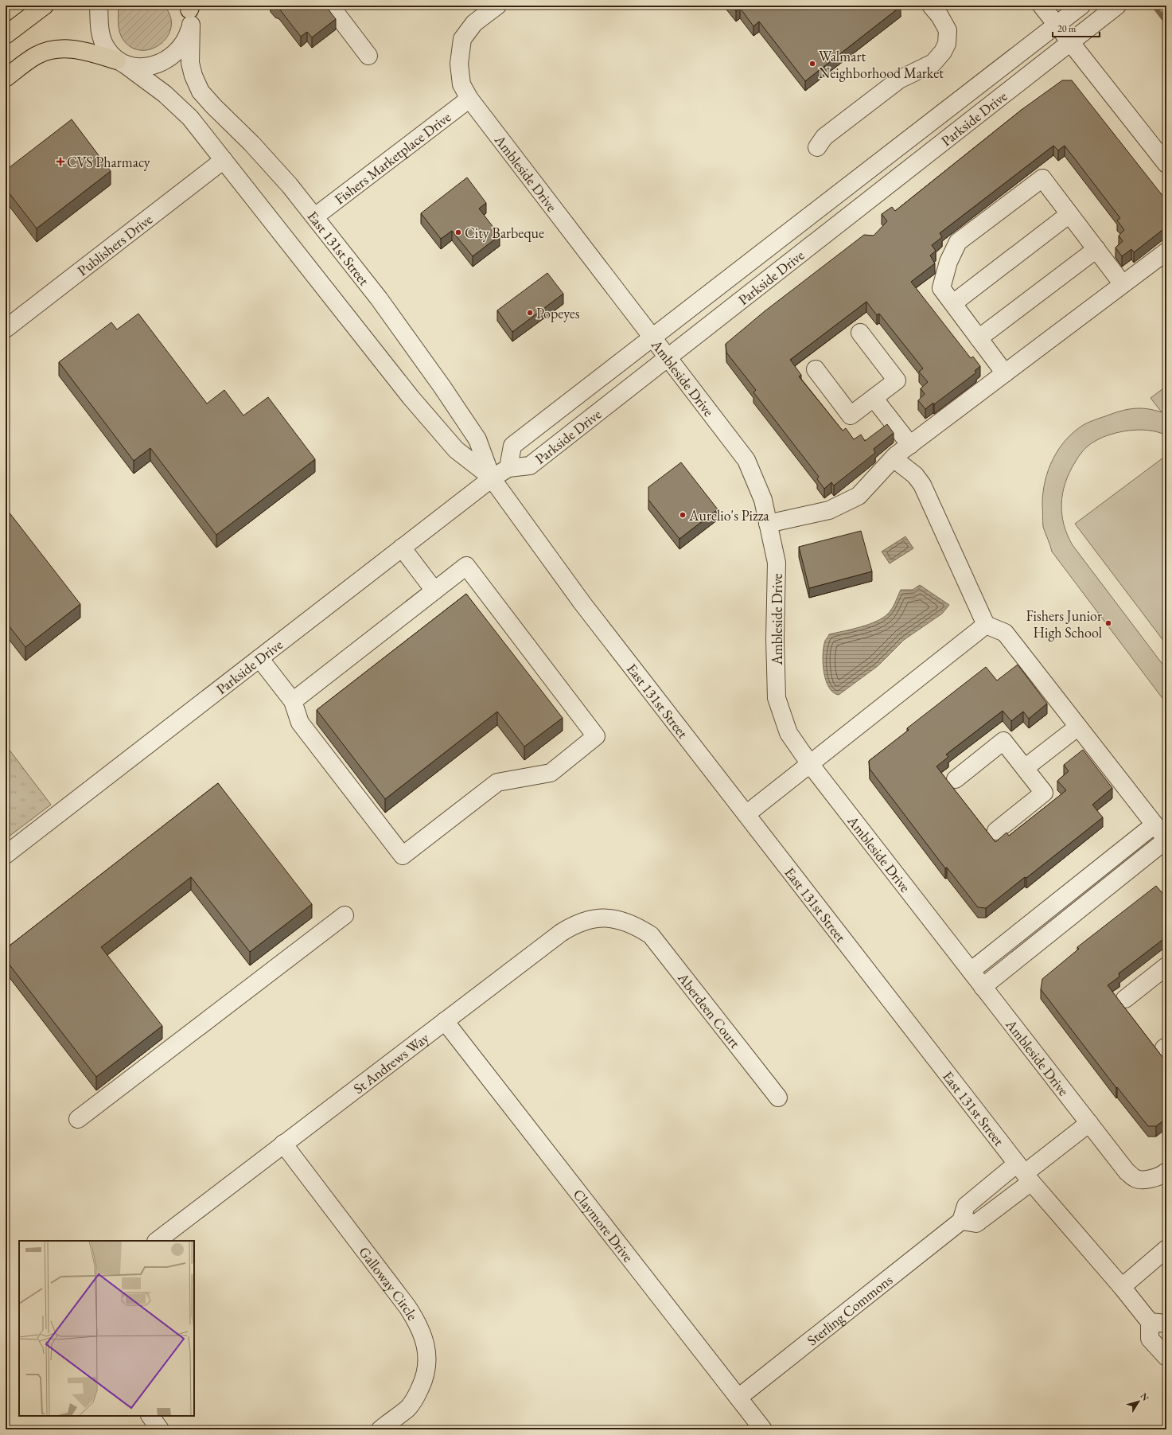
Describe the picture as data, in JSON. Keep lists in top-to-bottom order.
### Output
{
  "streets": {
    "street": [
      "Parkside Drive",
      "Fishers Marketplace Drive",
      "Ambleside Drive",
      "Publishers Drive",
      "East 131st Street",
      "Aberdeen Court",
      "St Andrews Way",
      "Claymore Drive",
      "Galloway Circle",
      "Sterling Commons"
    ]
  },
  "crossings": [
    ["Parkside Drive", "Ambleside Drive"],
    ["Parkside Drive", "East 131st Street"],
    ["Fishers Marketplace Drive", "Ambleside Drive"],
    ["Fishers Marketplace Drive", "East 131st Street"],
    ["Publishers Drive", "East 131st Street"],
    ["Aberdeen Court", "St Andrews Way"],
    ["St Andrews Way", "Claymore Drive"],
    ["St Andrews Way", "Galloway Circle"],
    ["Claymore Drive", "Sterling Commons"]
  ],
  "places": {
    "other": [
      "Walmart Neighborhood Market",
      "City Barbeque",
      "Popeyes",
      "Aurelio's Pizza",
      "Fishers Junior High School"
    ],
    "health": ["CVS Pharmacy"]
  },
  "scale_bar": "20 m",
  "north": "top right"
}
